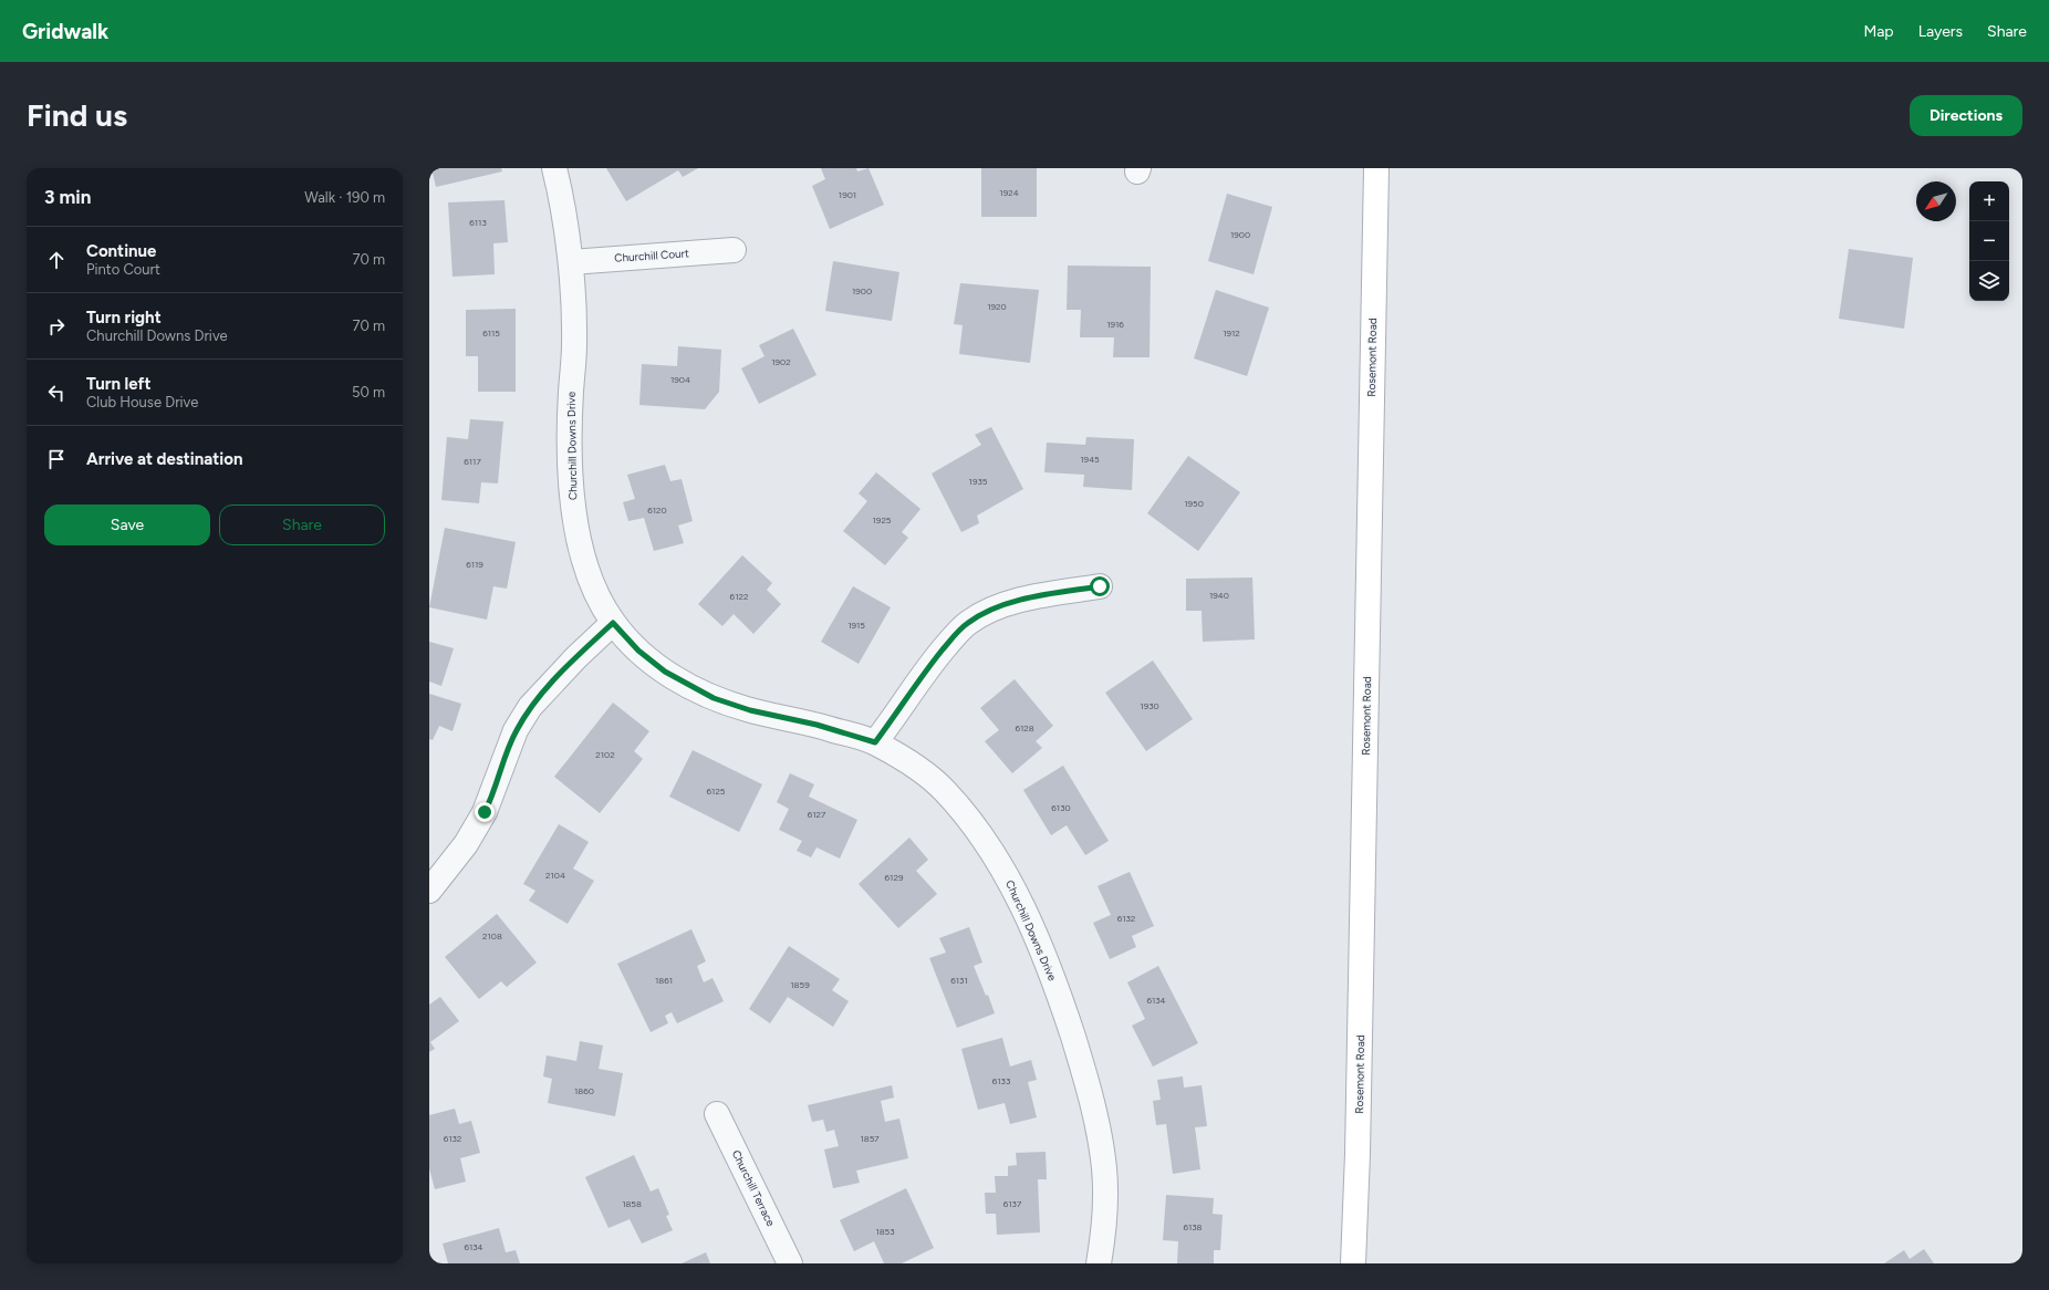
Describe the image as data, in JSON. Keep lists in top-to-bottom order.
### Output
{
  "streets": {
    "main road": ["Rosemont Road"],
    "street": ["Churchill Court", "Churchill Downs Drive", "Churchill Terrace"]
  },
  "crossings": [
    ["Churchill Court", "Churchill Downs Drive"]
  ],
  "house_numbers": [
    "1924",
    "1901",
    "6113",
    "1900",
    "1900",
    "1920",
    "1916",
    "6115",
    "1912",
    "1902",
    "1904",
    "1945",
    "6117",
    "1935",
    "1950",
    "6120",
    "1925",
    "6119",
    "1940",
    "6122",
    "1915",
    "1930",
    "6128",
    "2102",
    "6125",
    "6130",
    "6127",
    "2104",
    "6129",
    "6132",
    "2108",
    "1861",
    "6131",
    "1859",
    "6134",
    "6133",
    "1860",
    "6132",
    "1857",
    "1858",
    "6137",
    "6138",
    "1853",
    "6134"
  ],
  "north": "bottom left",
  "page": {
    "header": "Gridwalk",
    "nav": ["Map", "Layers", "Share"],
    "buttons": [
      "Directions",
      ["Save", "Share"]
    ],
    "title": "Find us",
    "heading": ["3 min", "Walk · 190 m"],
    "map_buttons": ["+", "−"],
    "list": [
      ["Continue", "Pinto Court", "70 m"],
      ["Turn right", "Churchill Downs Drive", "70 m"],
      ["Turn left", "Club House Drive", "50 m"],
      "Arrive at destination"
    ]
  }
}
